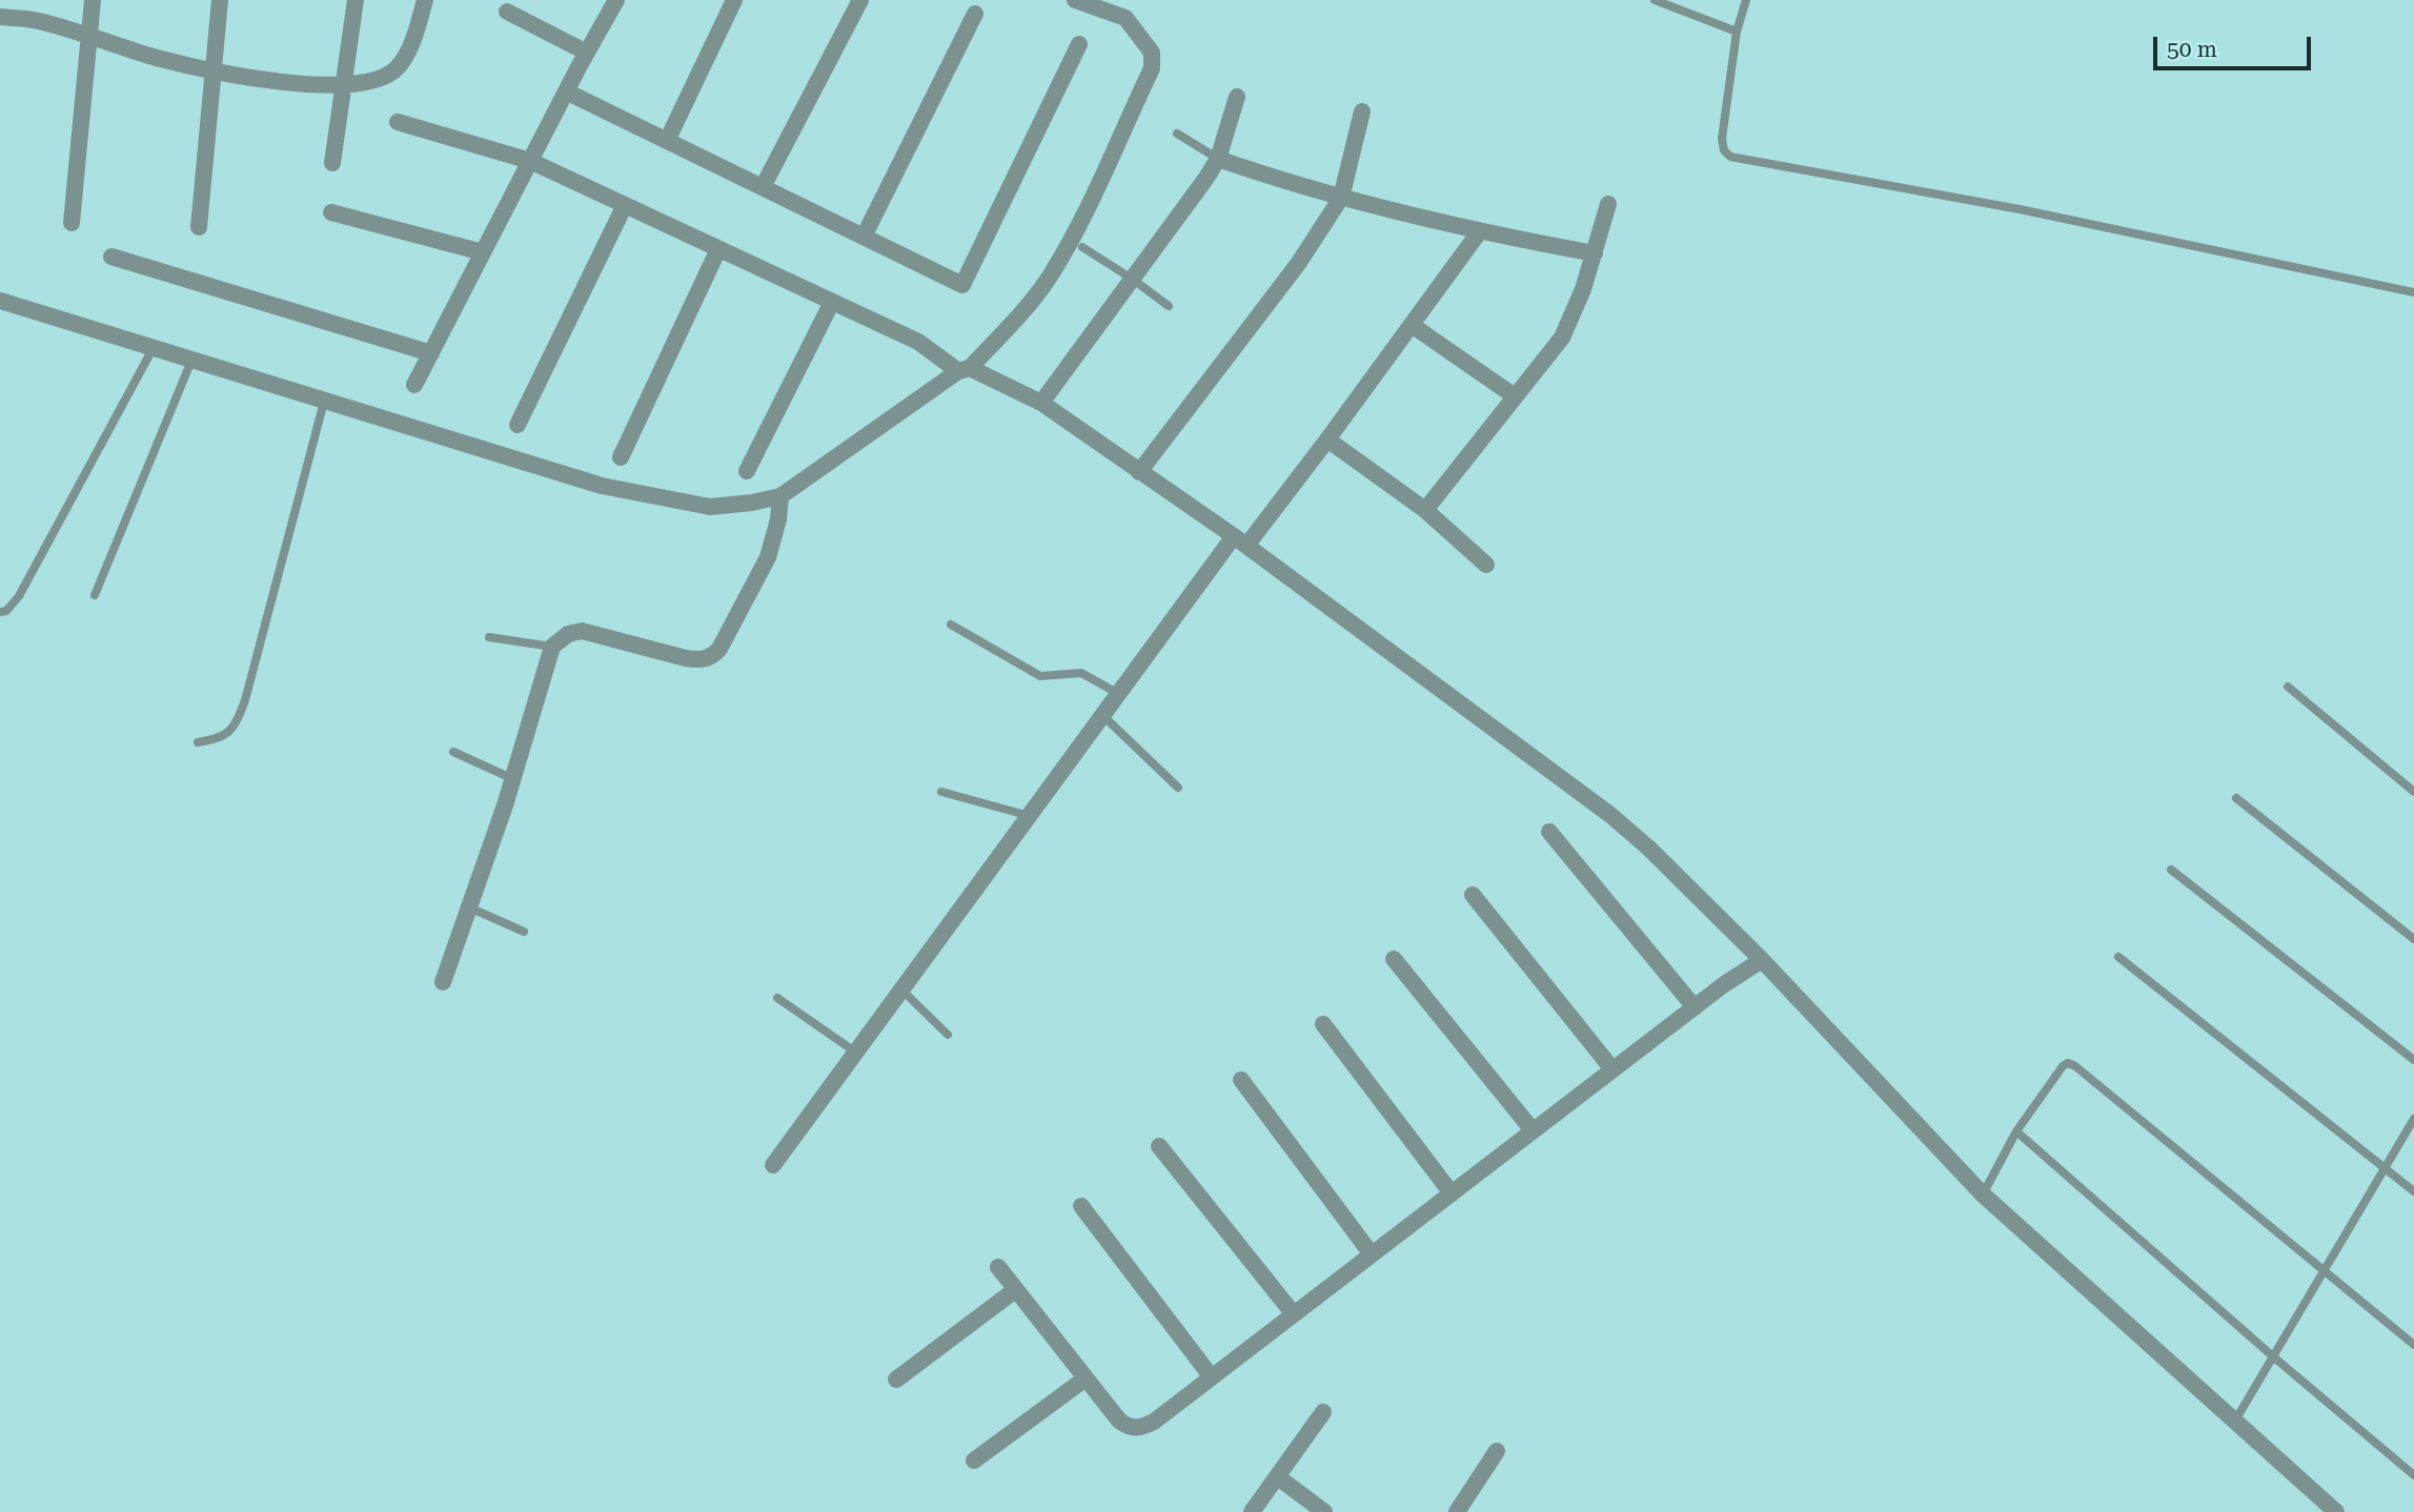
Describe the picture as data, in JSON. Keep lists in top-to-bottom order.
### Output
{
  "scale_bar": "50 m"
}
